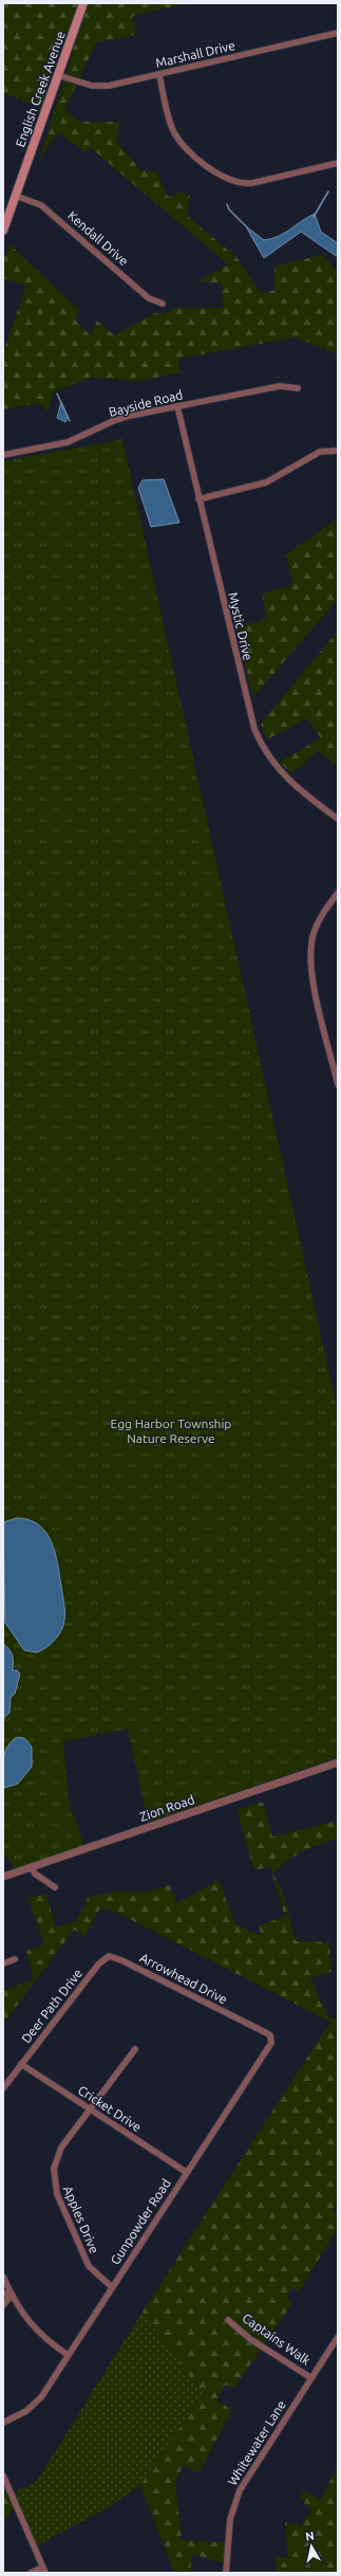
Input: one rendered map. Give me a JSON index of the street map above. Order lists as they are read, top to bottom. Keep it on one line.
{"streets":{"main road":["English Creek Avenue"],"street":["Marshall Drive","Kendall Drive","Bayside Road","Mystic Drive","Zion Road","Arrowhead Drive","Deer Path Drive","Cricket Drive","Apples Drive","Gunpowder Road","Captains Walk","Whitewater Lane"]},"crossings":[["Marshall Drive","English Creek Avenue"],["English Creek Avenue","Kendall Drive"],["Bayside Road","Mystic Drive"],["Arrowhead Drive","Deer Path Drive"],["Arrowhead Drive","Gunpowder Road"],["Deer Path Drive","Cricket Drive"],["Cricket Drive","Apples Drive"],["Cricket Drive","Gunpowder Road"],["Apples Drive","Gunpowder Road"],["Captains Walk","Whitewater Lane"]],"parks":["Egg Harbor Township Nature Reserve"],"north":"top"}
